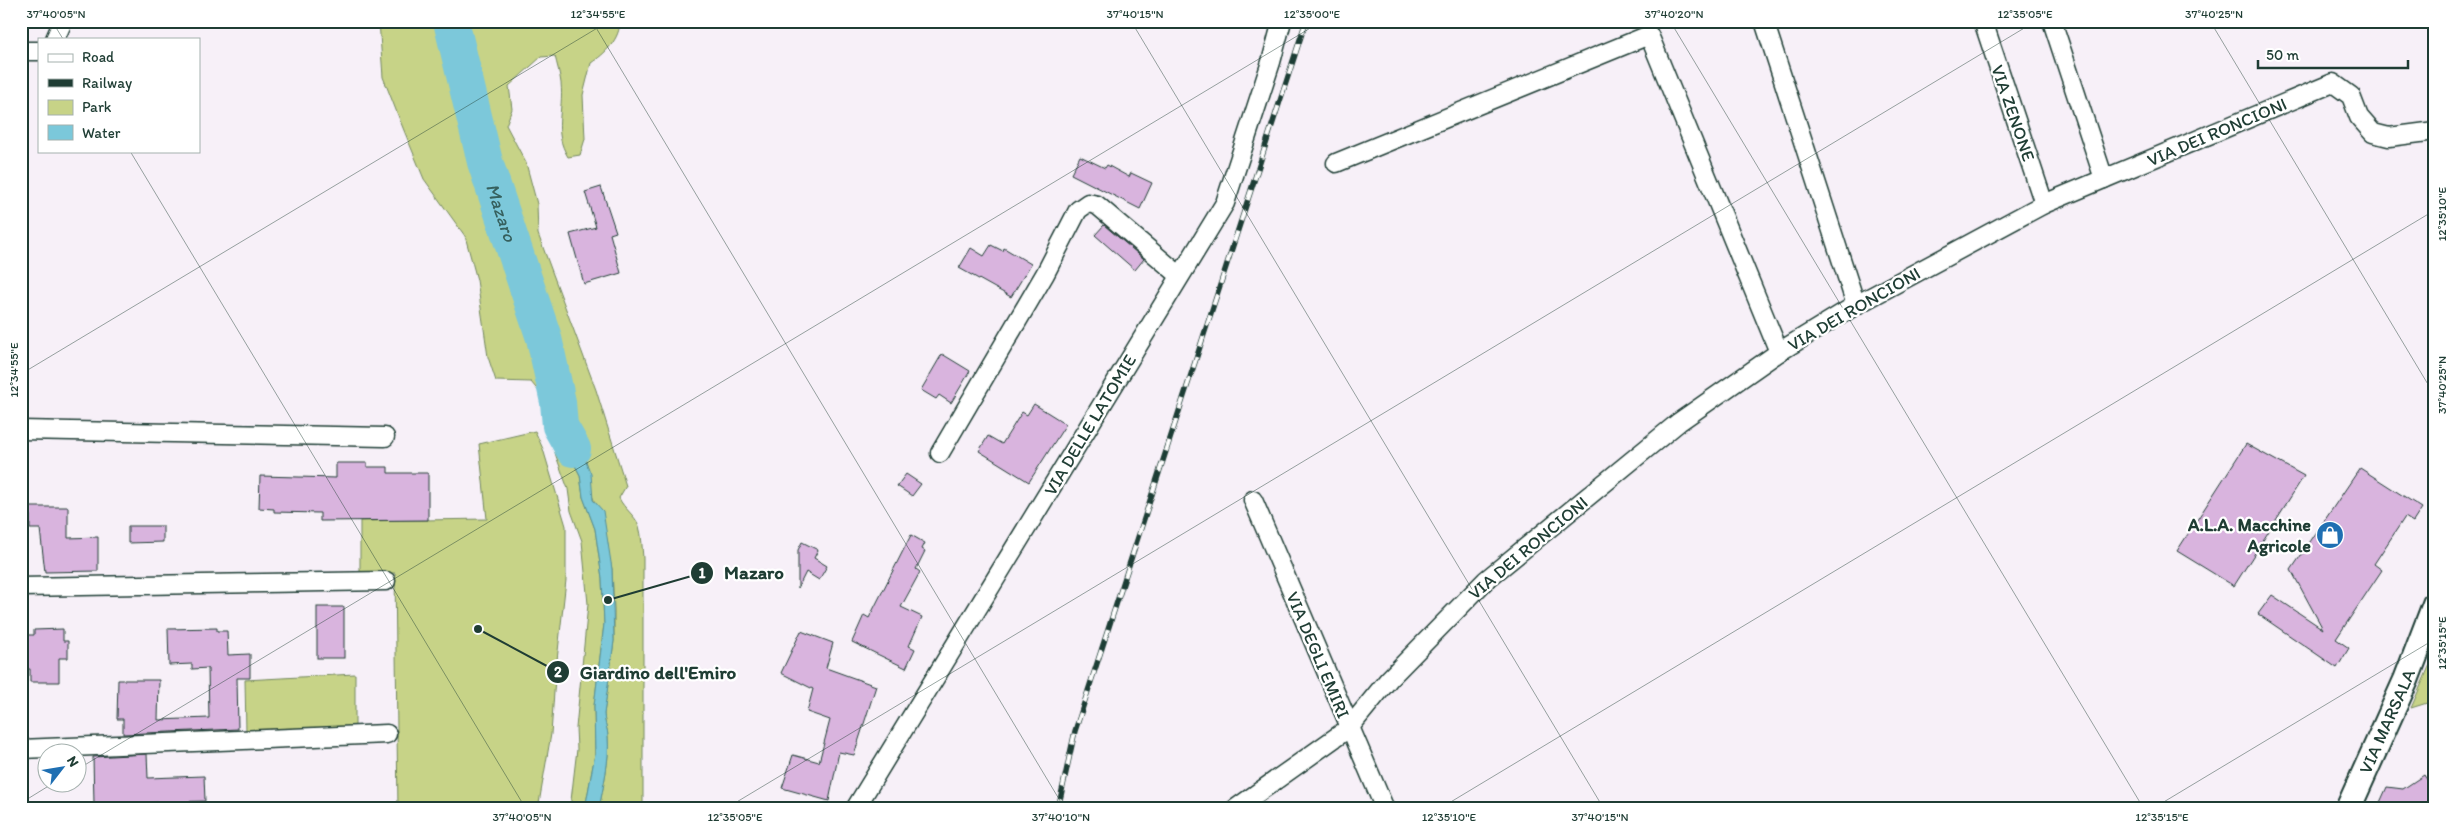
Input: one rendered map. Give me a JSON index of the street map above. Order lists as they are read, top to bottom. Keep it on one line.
{"streets":{"main road":["VIA MARSALA"],"street":["VIA ZENONE","VIA DEI RONCIONI","VIA DELLE LATOMIE","VIA DEGLI EMIRI"]},"crossings":[["VIA ZENONE","VIA DEI RONCIONI"],["VIA DEI RONCIONI","VIA DEGLI EMIRI"]],"water":["Mazaro"],"places":{"shop":["A.L.A. Macchine Agricole"],"other":["Mazaro","Giardino dell'Emiro"]},"legend":["Road","Railway","Park","Water"],"scale_bar":"50 m","north":"top right","coordinates":["37°40'05\"N","12°34'55\"E","37°40'15\"N","12°35'00\"E","37°40'20\"N","12°35'05\"E","37°40'25\"N","12°35'10\"E","12°35'15\"E","37°40'10\"N"]}
